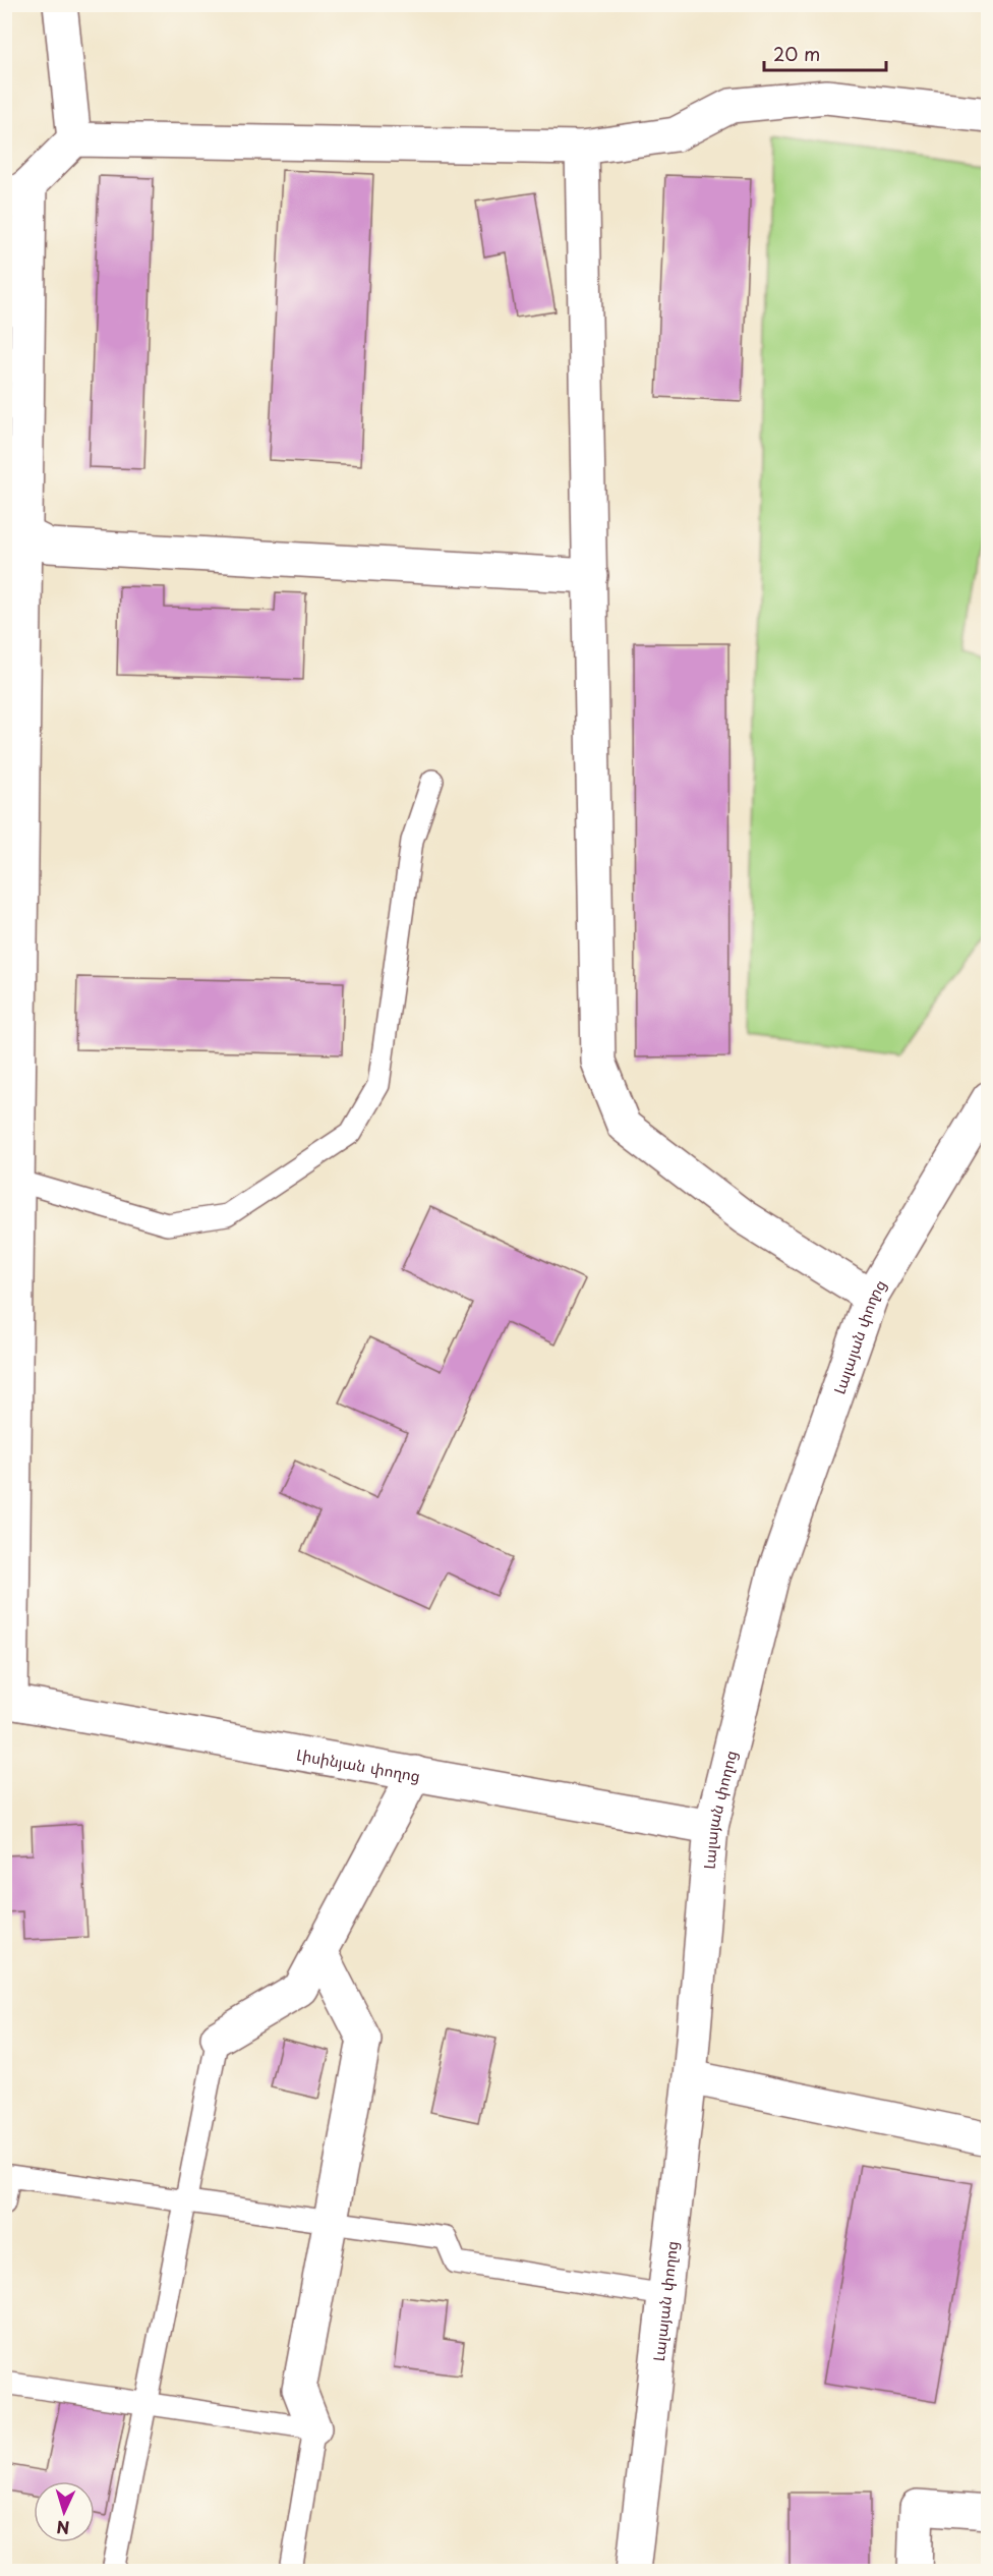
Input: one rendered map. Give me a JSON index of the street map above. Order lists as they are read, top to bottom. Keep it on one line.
{"streets":{"street":["Լալայան փողոց","Լիսինյան փողոց"]},"crossings":[["Լալայան փողոց","Լիսինյան փողոց"]],"scale_bar":"20 m","north":"bottom"}
